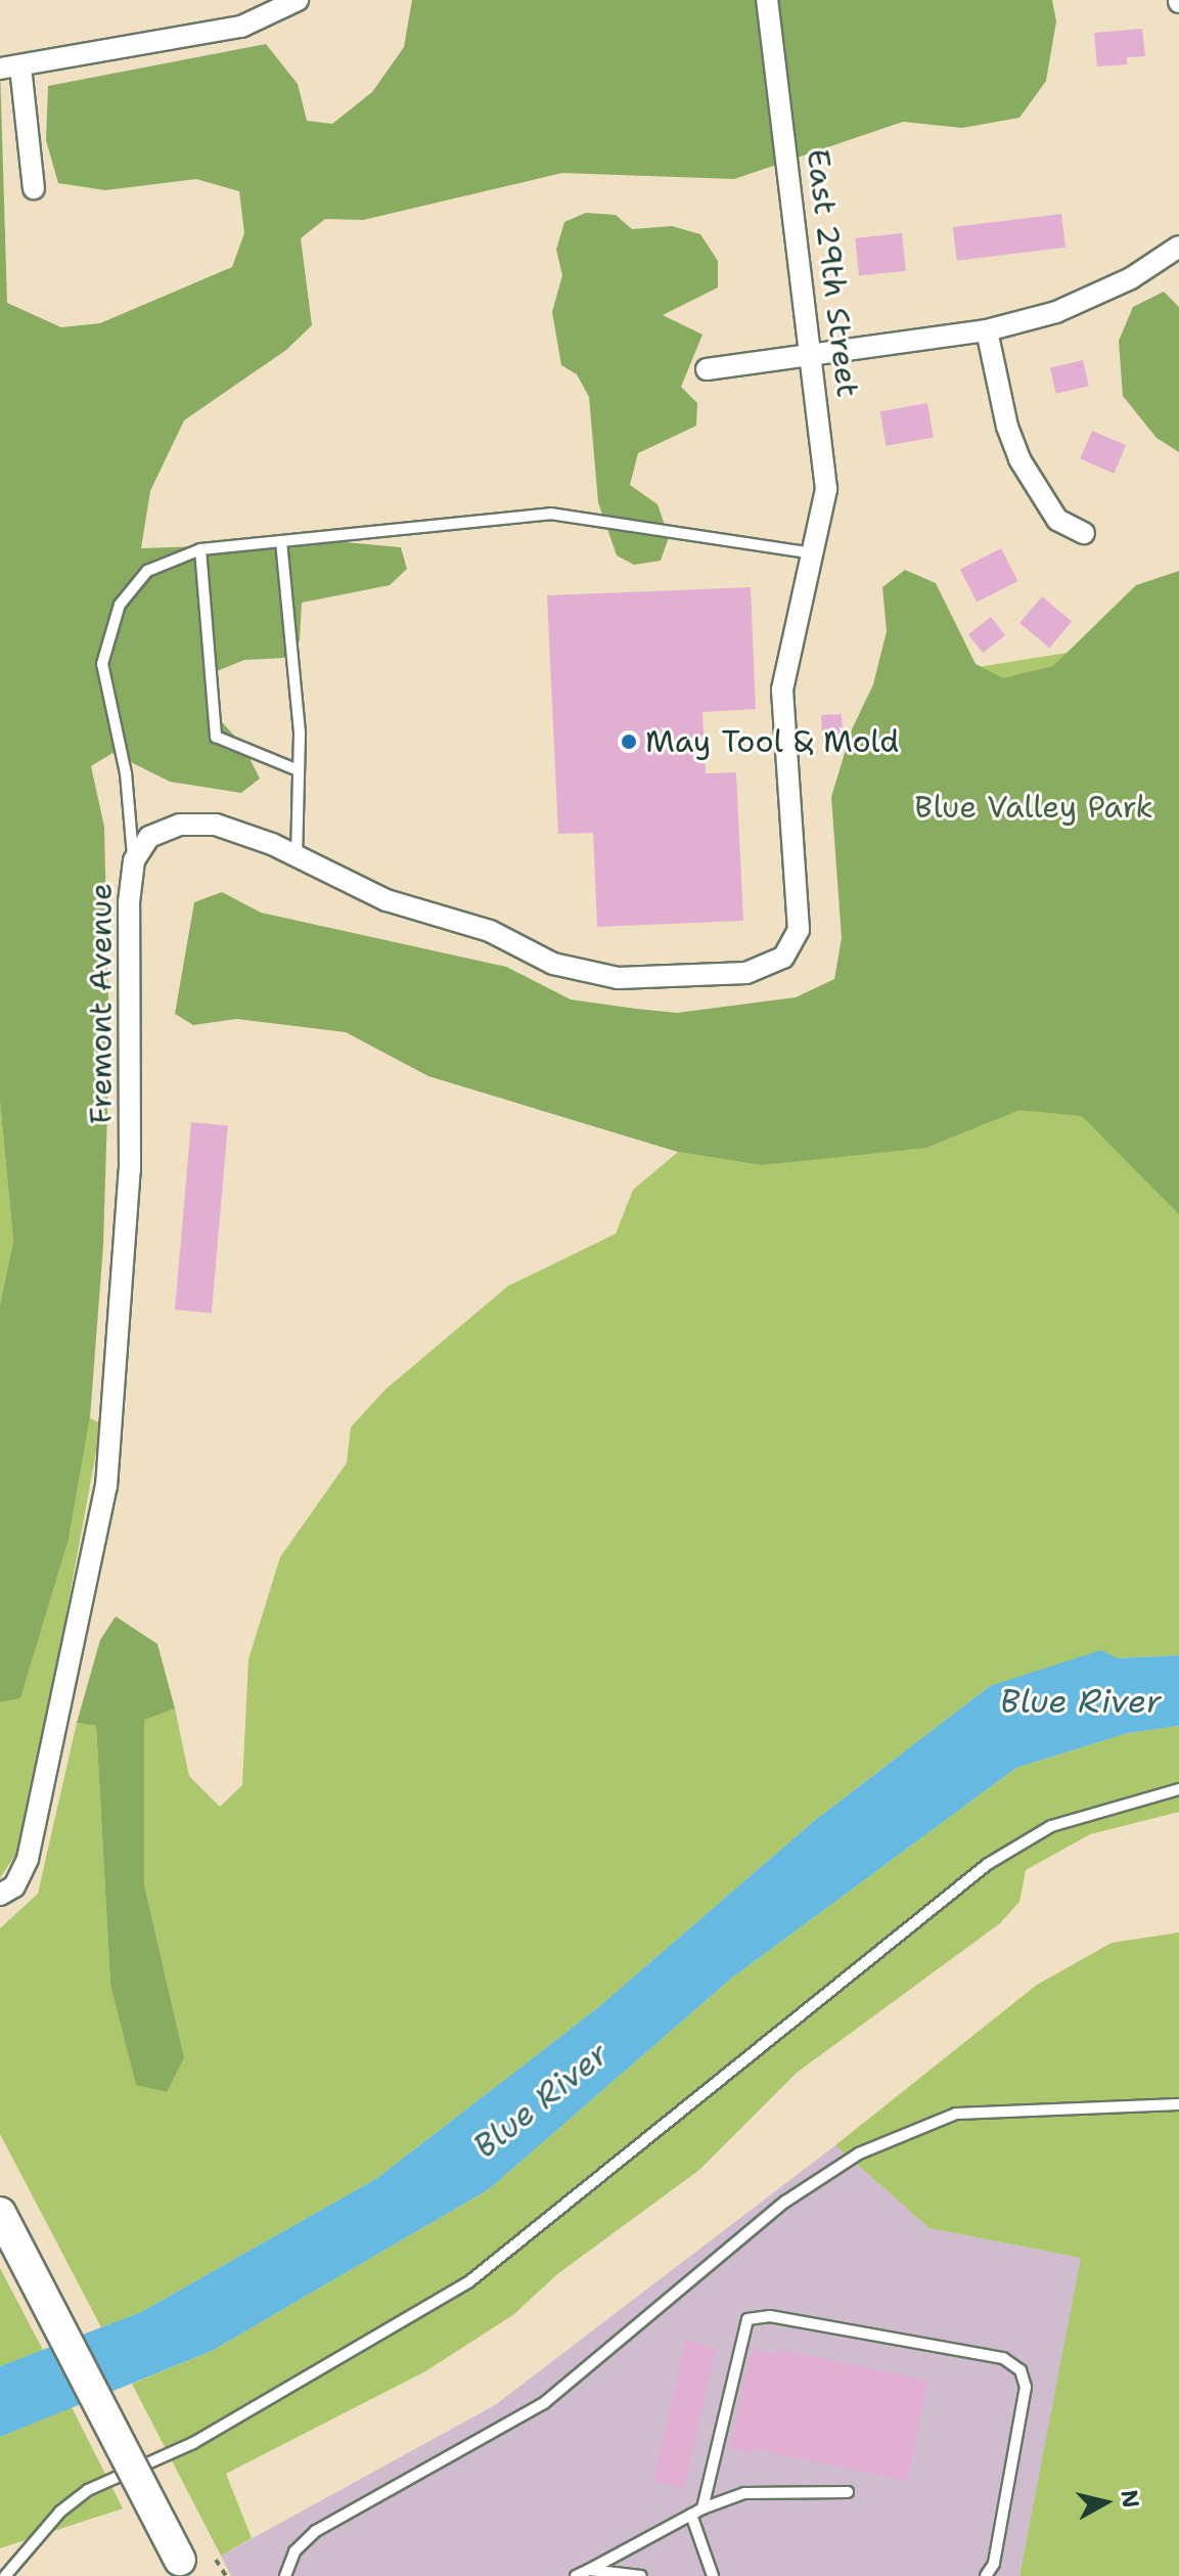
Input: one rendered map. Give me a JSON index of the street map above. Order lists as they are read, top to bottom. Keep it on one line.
{"streets":{"street":["East 29th Street","Fremont Avenue"]},"crossings":[["East 29th Street","Fremont Avenue"]],"water":["Blue River"],"parks":["Blue Valley Park"],"places":["May Tool & Mold"],"north":"right"}
